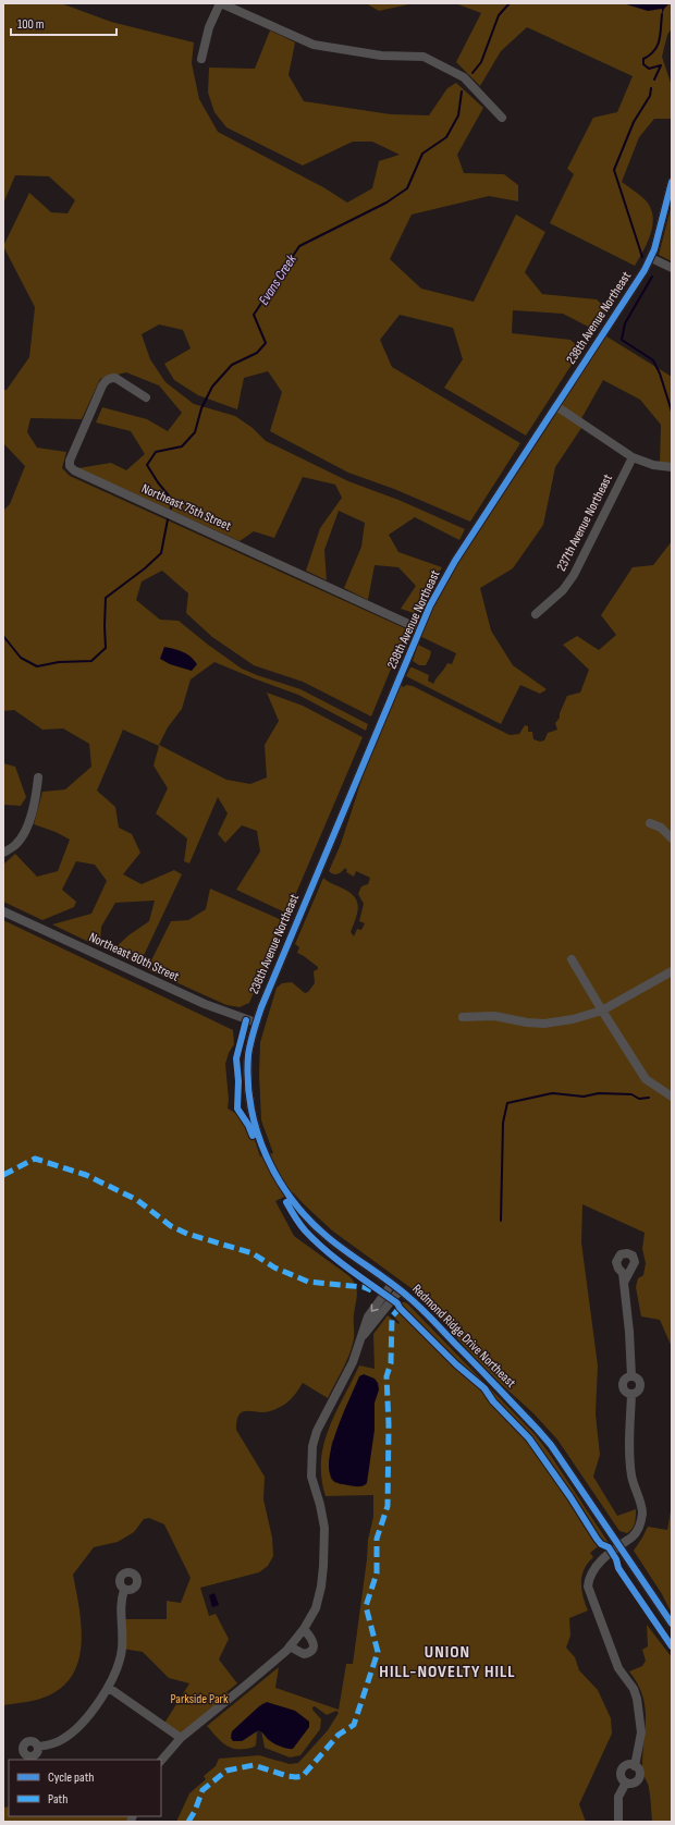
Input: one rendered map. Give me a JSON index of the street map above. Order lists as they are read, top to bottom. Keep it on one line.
{"streets":{"street":["238th Avenue Northeast","Northeast 75th Street","237th Avenue Northeast","Northeast 80th Street","Redmond Ridge Drive Northeast"]},"crossings":[["238th Avenue Northeast","Northeast 75th Street"],["238th Avenue Northeast","Northeast 80th Street"],["238th Avenue Northeast","Redmond Ridge Drive Northeast"],["Northeast 80th Street","Redmond Ridge Drive Northeast"]],"districts":["UNION HILL-NOVELTY HILL"],"water":["Evans Creek"],"parks":["Parkside Park"],"legend":["Cycle path","Path"],"scale_bar":"100 m"}
